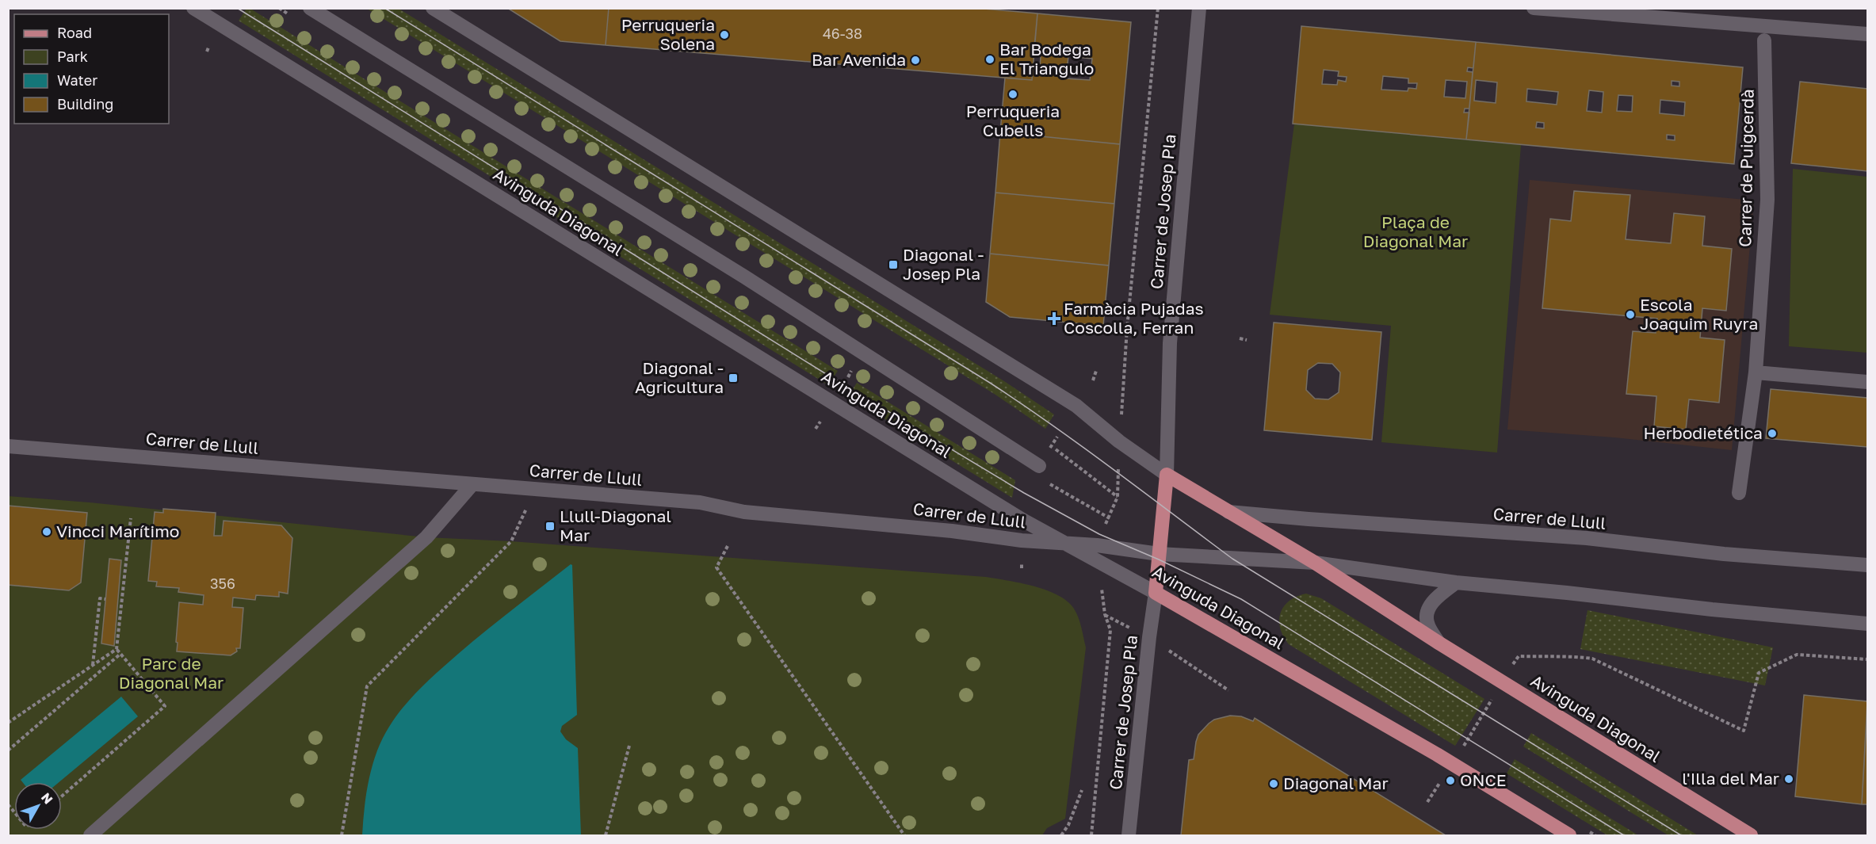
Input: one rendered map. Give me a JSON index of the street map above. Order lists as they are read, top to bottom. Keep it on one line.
{"streets":{"main road":["Avinguda Diagonal"],"street":["Carrer de Puigcerdà","Carrer de Josep Pla","Carrer de Llull"]},"crossings":[["Carrer de Josep Pla","Avinguda Diagonal"],["Avinguda Diagonal","Carrer de Llull"]],"parks":["Plaça de Diagonal Mar","Parc de Diagonal Mar"],"places":{"other":["Perruqueria Solena","Bar Bodega El Triangulo","Bar Avenida","Perruqueria Cubells","Escola Joaquim Ruyra","Herbodietética","Vincci Marítimo","l'Illa del Mar","ONCE","Diagonal Mar"],"transit":["Diagonal - Josep Pla","Diagonal - Agricultura","Llull-Diagonal Mar"],"health":["Farmàcia Pujadas Coscolla, Ferran"]},"house_numbers":["46-38","356"],"legend":["Road","Park","Water","Building"],"north":"top right"}
